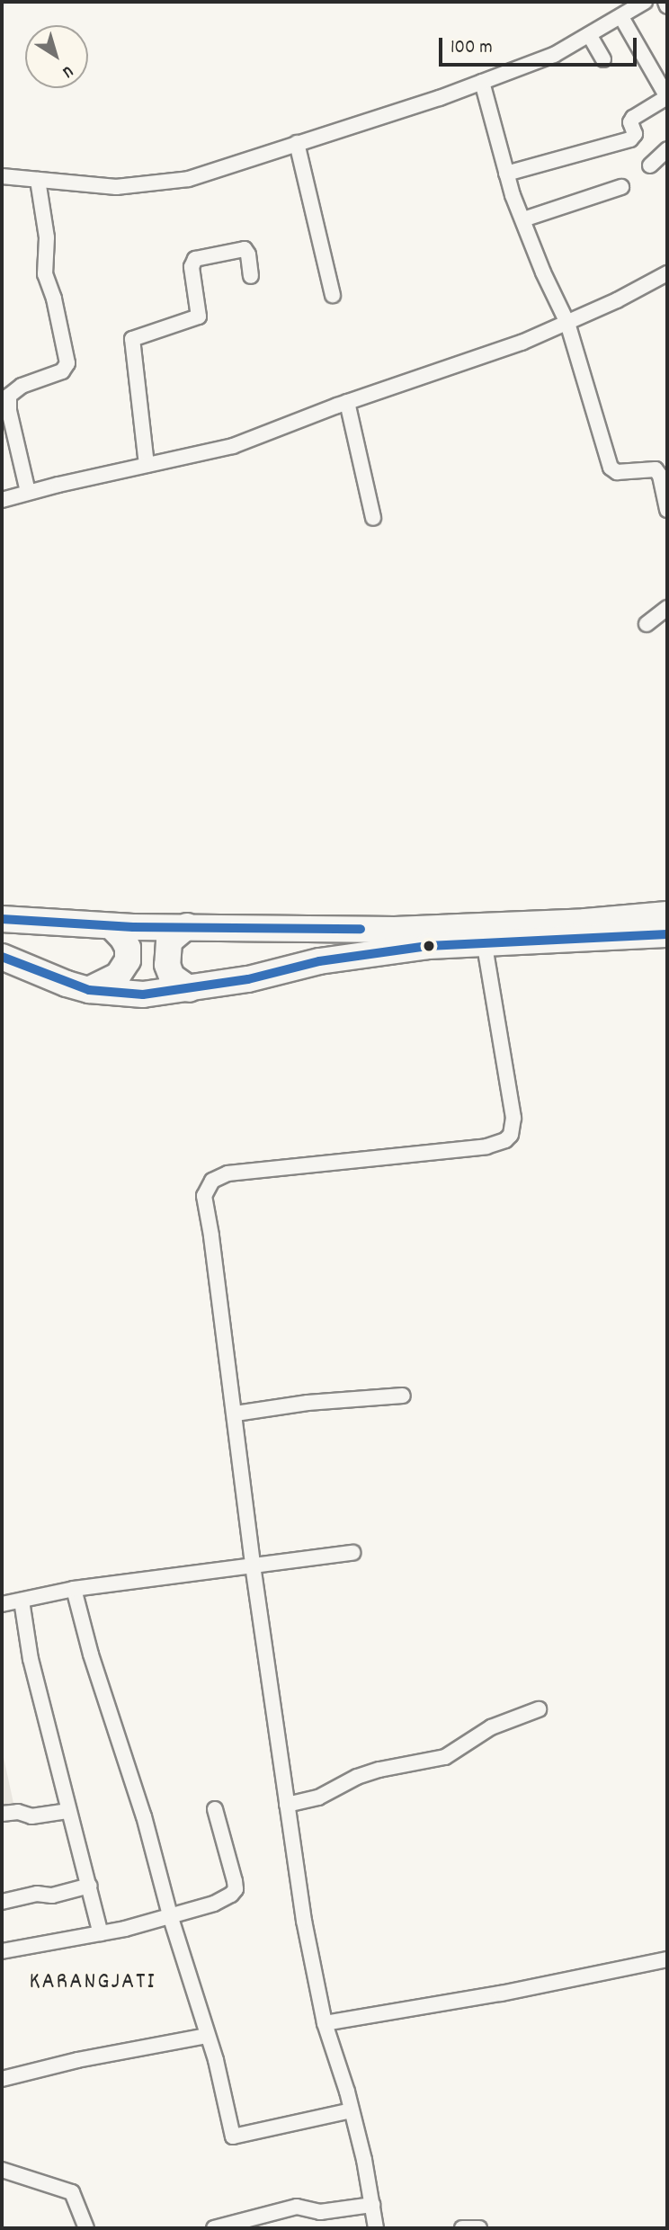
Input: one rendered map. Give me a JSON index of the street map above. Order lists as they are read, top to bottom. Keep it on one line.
{"districts":["KARANGJATI"],"scale_bar":"100 m","north":"bottom right"}
